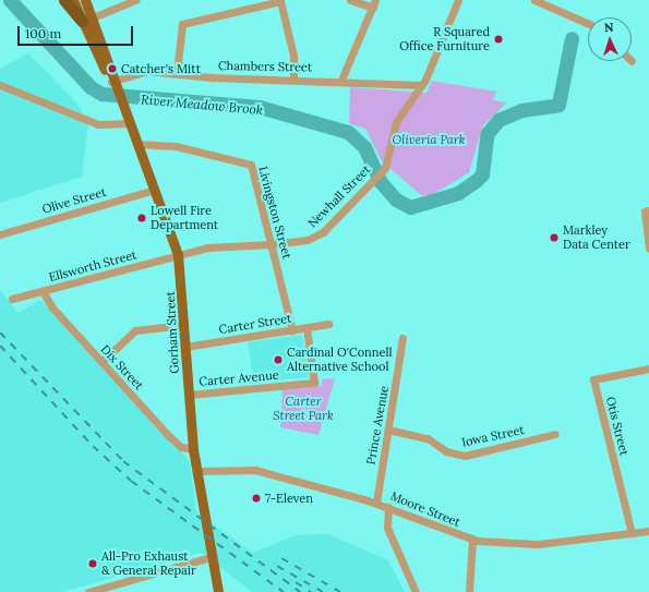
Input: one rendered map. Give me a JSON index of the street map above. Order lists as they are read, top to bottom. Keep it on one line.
{"streets":{"main road":["Gorham Street"],"street":["Chambers Street","Newhall Street","Olive Street","Livingston Street","Ellsworth Street","Carter Street","Dix Street","Carter Avenue","Prince Avenue","Otis Street","Iowa Street","Moore Street"]},"crossings":[["Chambers Street","Newhall Street"],["Chambers Street","Gorham Street"],["Newhall Street","Livingston Street"],["Newhall Street","Ellsworth Street"],["Newhall Street","Gorham Street"],["Olive Street","Gorham Street"],["Livingston Street","Carter Street"],["Livingston Street","Gorham Street"],["Ellsworth Street","Gorham Street"],["Ellsworth Street","Dix Street"],["Carter Street","Gorham Street"],["Carter Street","Carter Avenue"],["Gorham Street","Dix Street"],["Gorham Street","Carter Avenue"],["Gorham Street","Moore Street"],["Prince Avenue","Iowa Street"],["Prince Avenue","Moore Street"],["Otis Street","Moore Street"]],"water":["River Meadow Brook"],"parks":["Oliveria Park","Carter Street Park"],"places":["R Squared Office Furniture","Catcher's Mitt","Lowell Fire Department","Markley Data Center","Cardinal O'Connell Alternative School","7-Eleven","All-Pro Exhaust & General Repair"],"scale_bar":"100 m","north":"top"}
